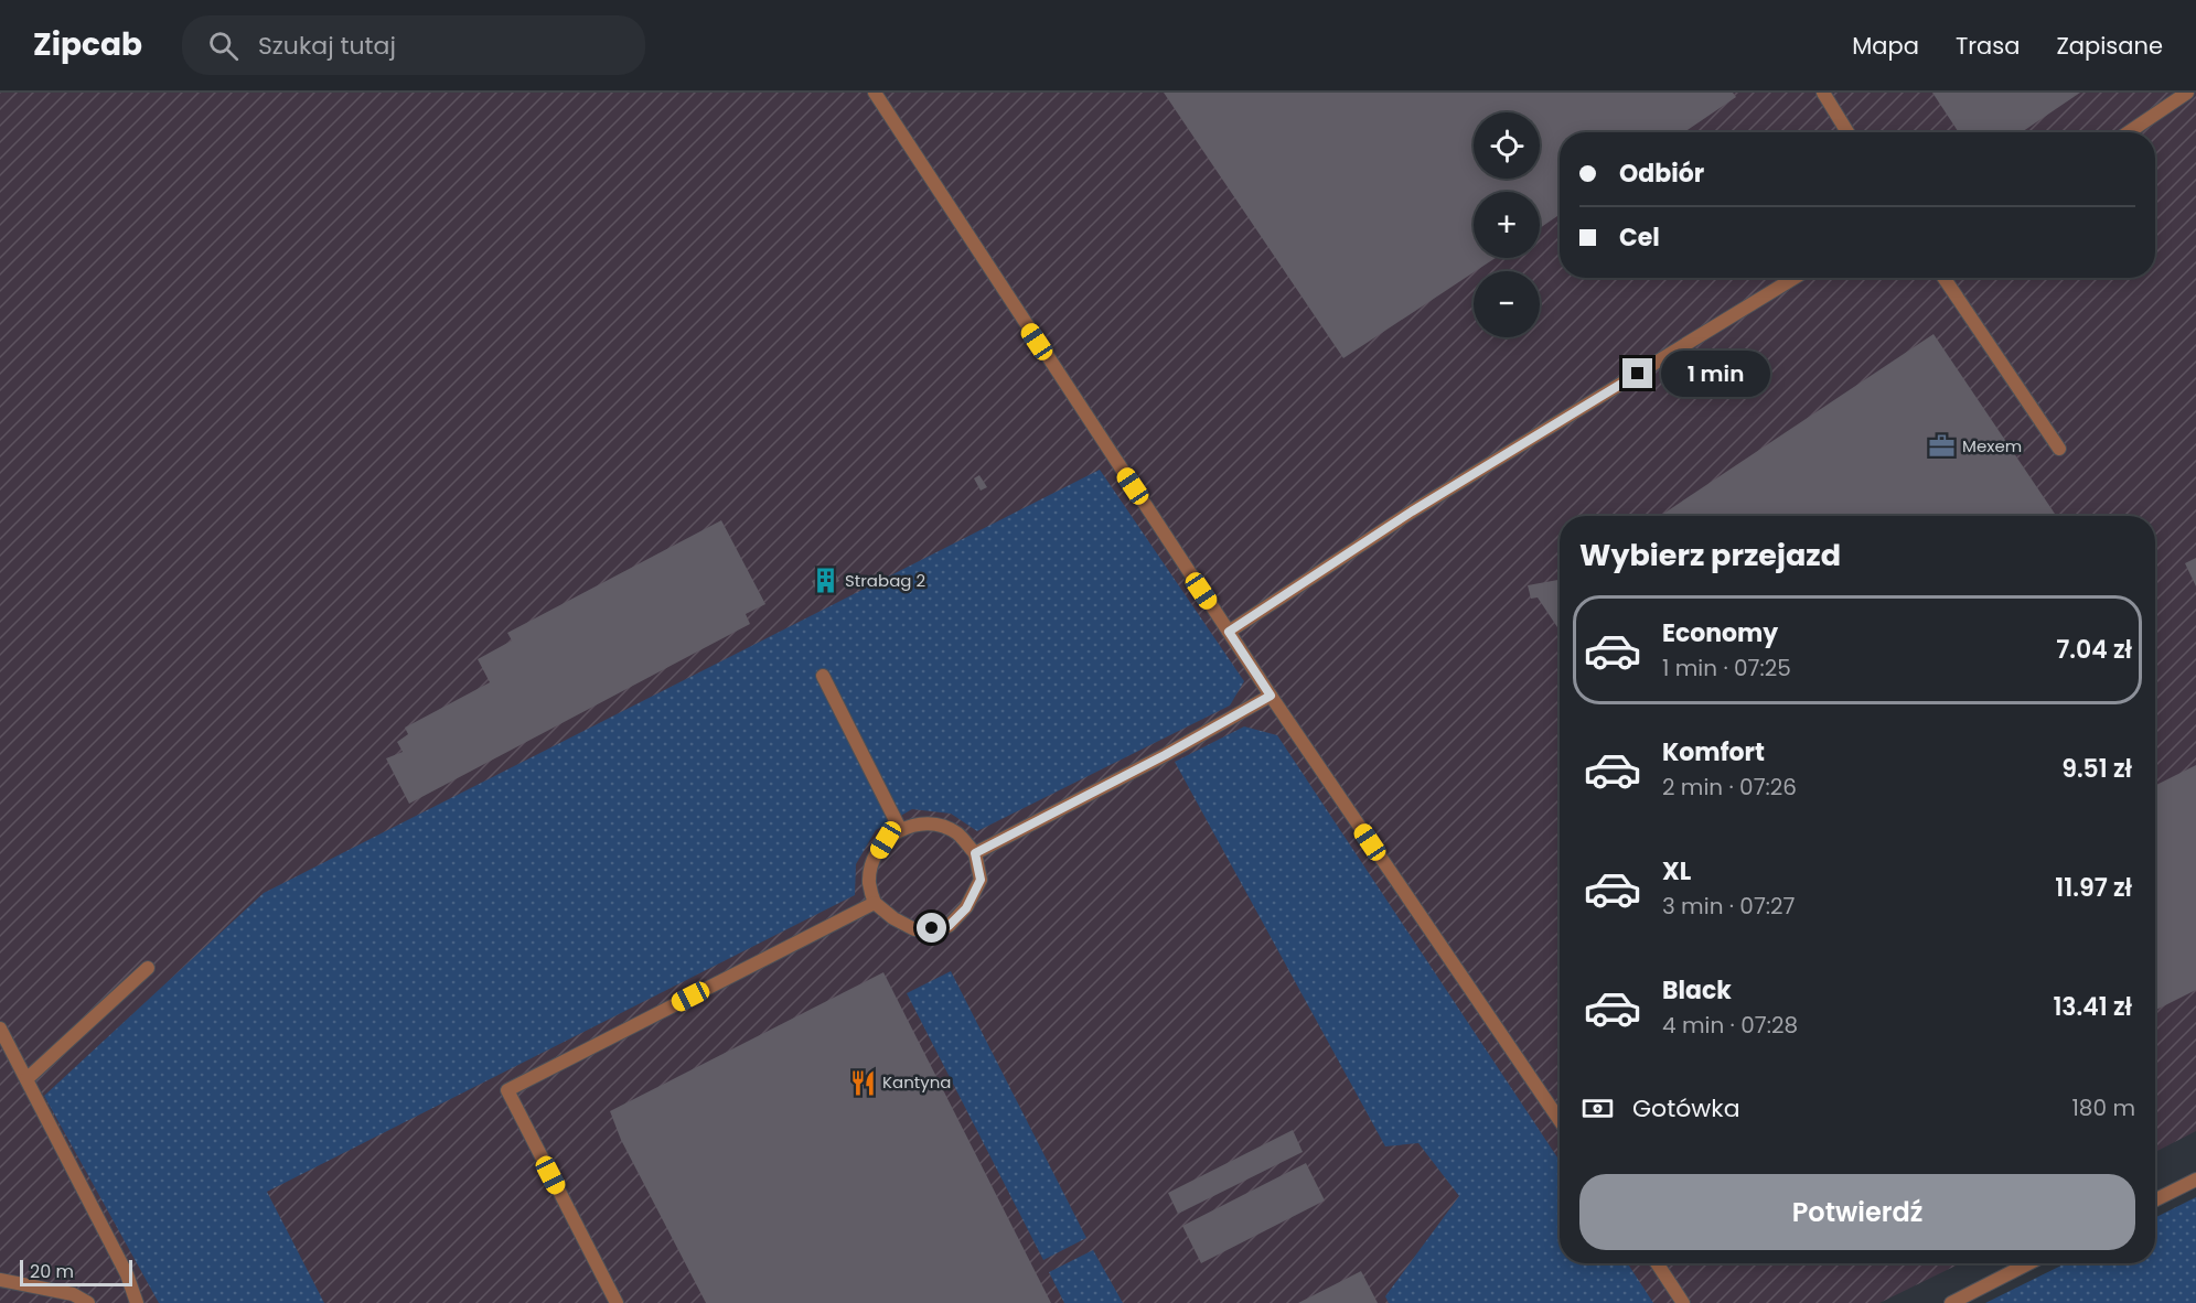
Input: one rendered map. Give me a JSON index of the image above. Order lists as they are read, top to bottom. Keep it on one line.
{"places":{"office":["Mexem"],"building":["Strabag 2"],"restaurant":["Kantyna"]},"scale_bar":"20 m","page":{"header":"Zipcab","search":"Szukaj tutaj","nav":["Mapa","Trasa","Zapisane"],"map_buttons":["+","−"],"banner":["Odbiór","Cel"],"bubble":"1 min","heading":"Wybierz przejazd","list":[{"name":"Economy","note":"1 min · 07:25","value":"7.04 zł"},{"name":"Komfort","note":"2 min · 07:26","value":"9.51 zł"},{"name":"XL","note":"3 min · 07:27","value":"11.97 zł"},{"name":"Black","note":"4 min · 07:28","value":"13.41 zł"}],"pay":["Gotówka","180 m"],"buttons":"Potwierdź","scale":"20 m"}}
